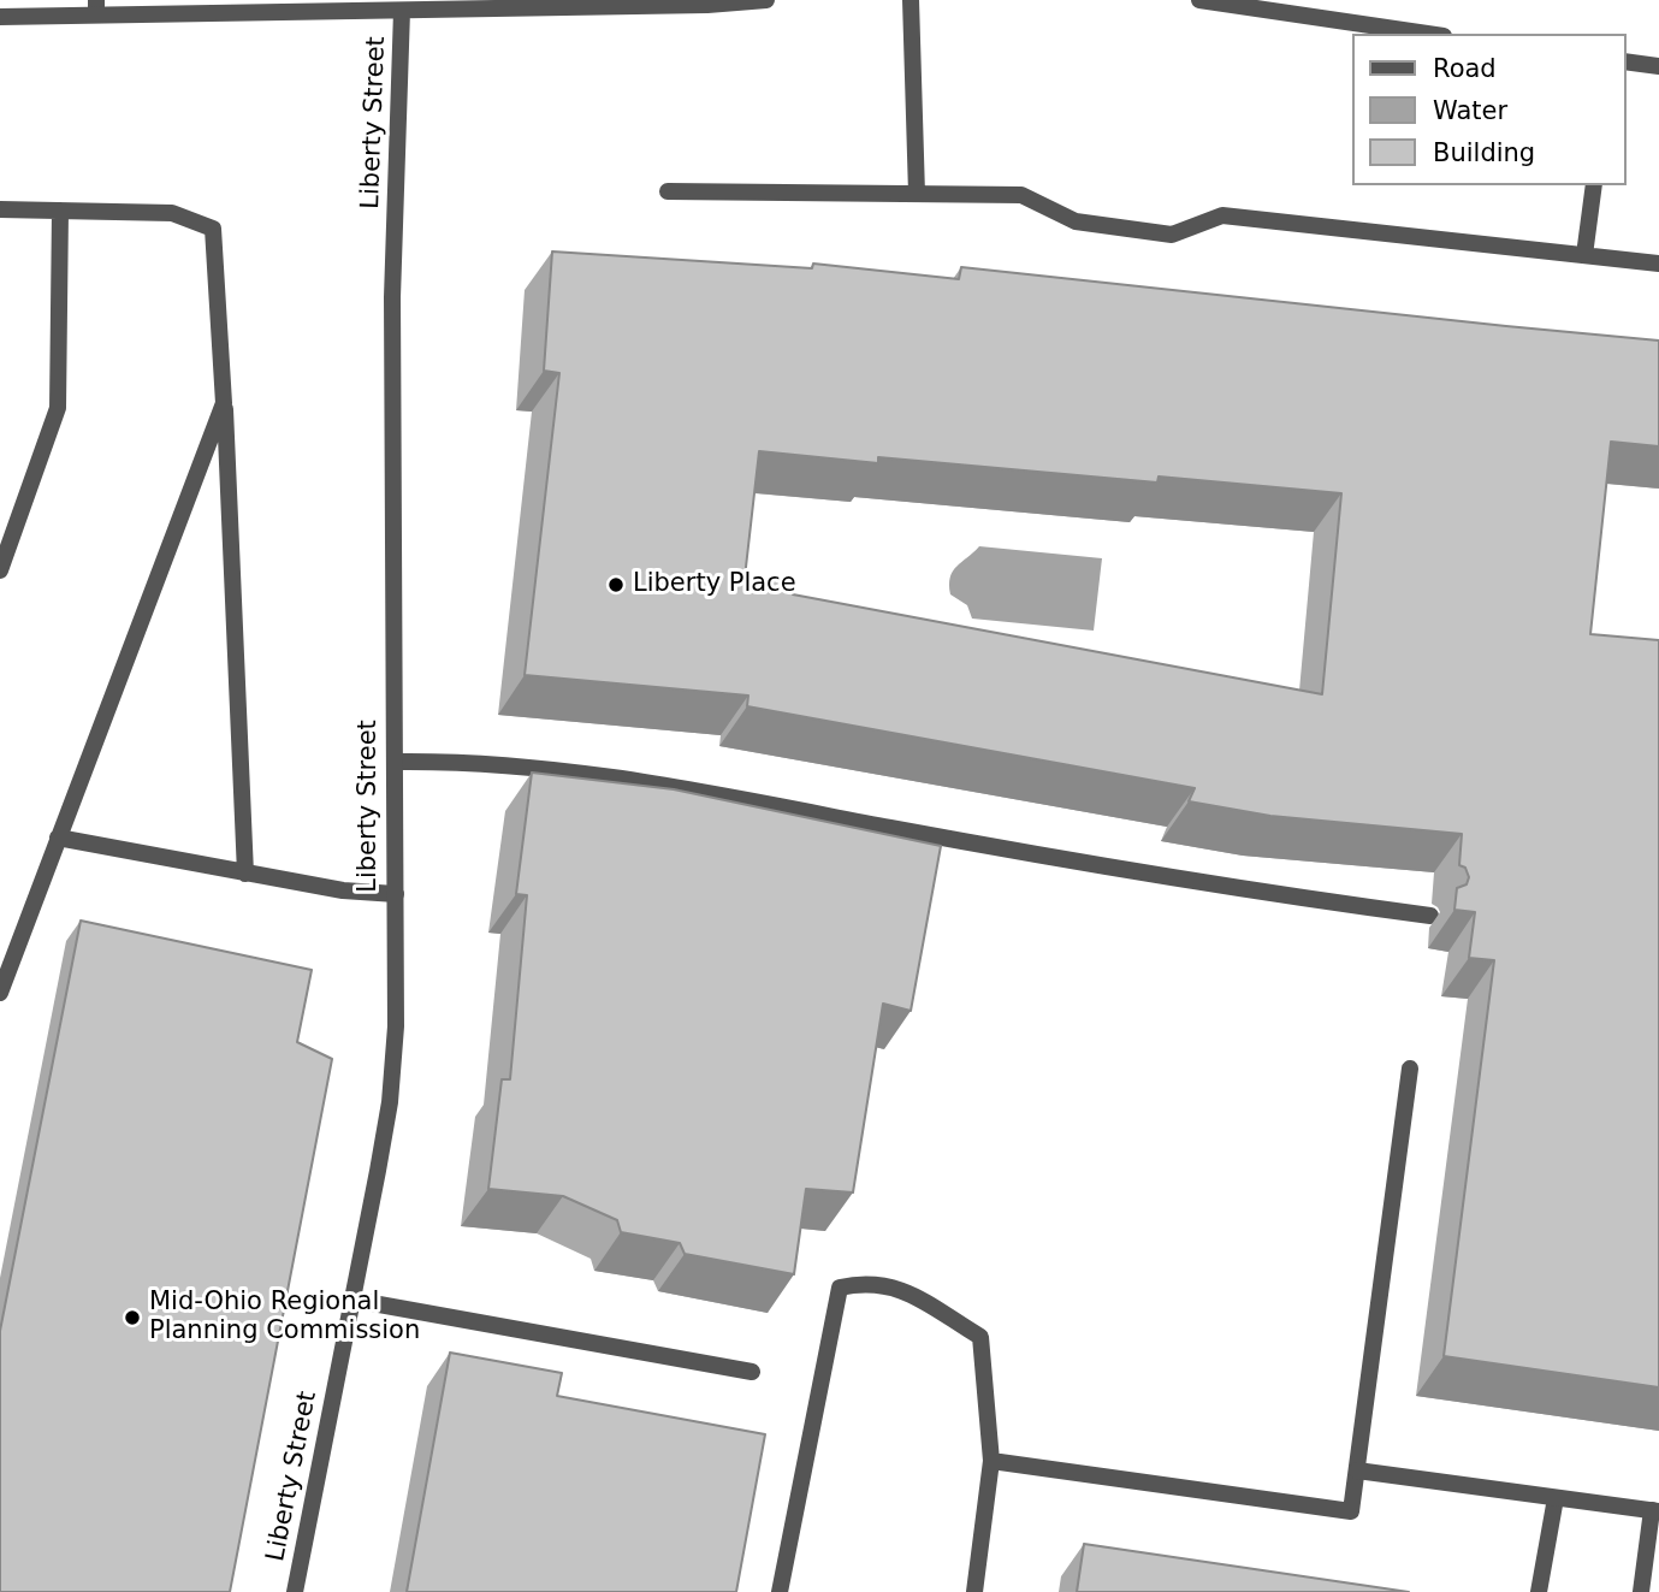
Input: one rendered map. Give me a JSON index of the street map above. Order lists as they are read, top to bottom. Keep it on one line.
{"streets":{"street":["Liberty Street"]},"places":["Liberty Place","Mid-Ohio Regional Planning Commission"],"legend":["Road","Water","Building"]}
